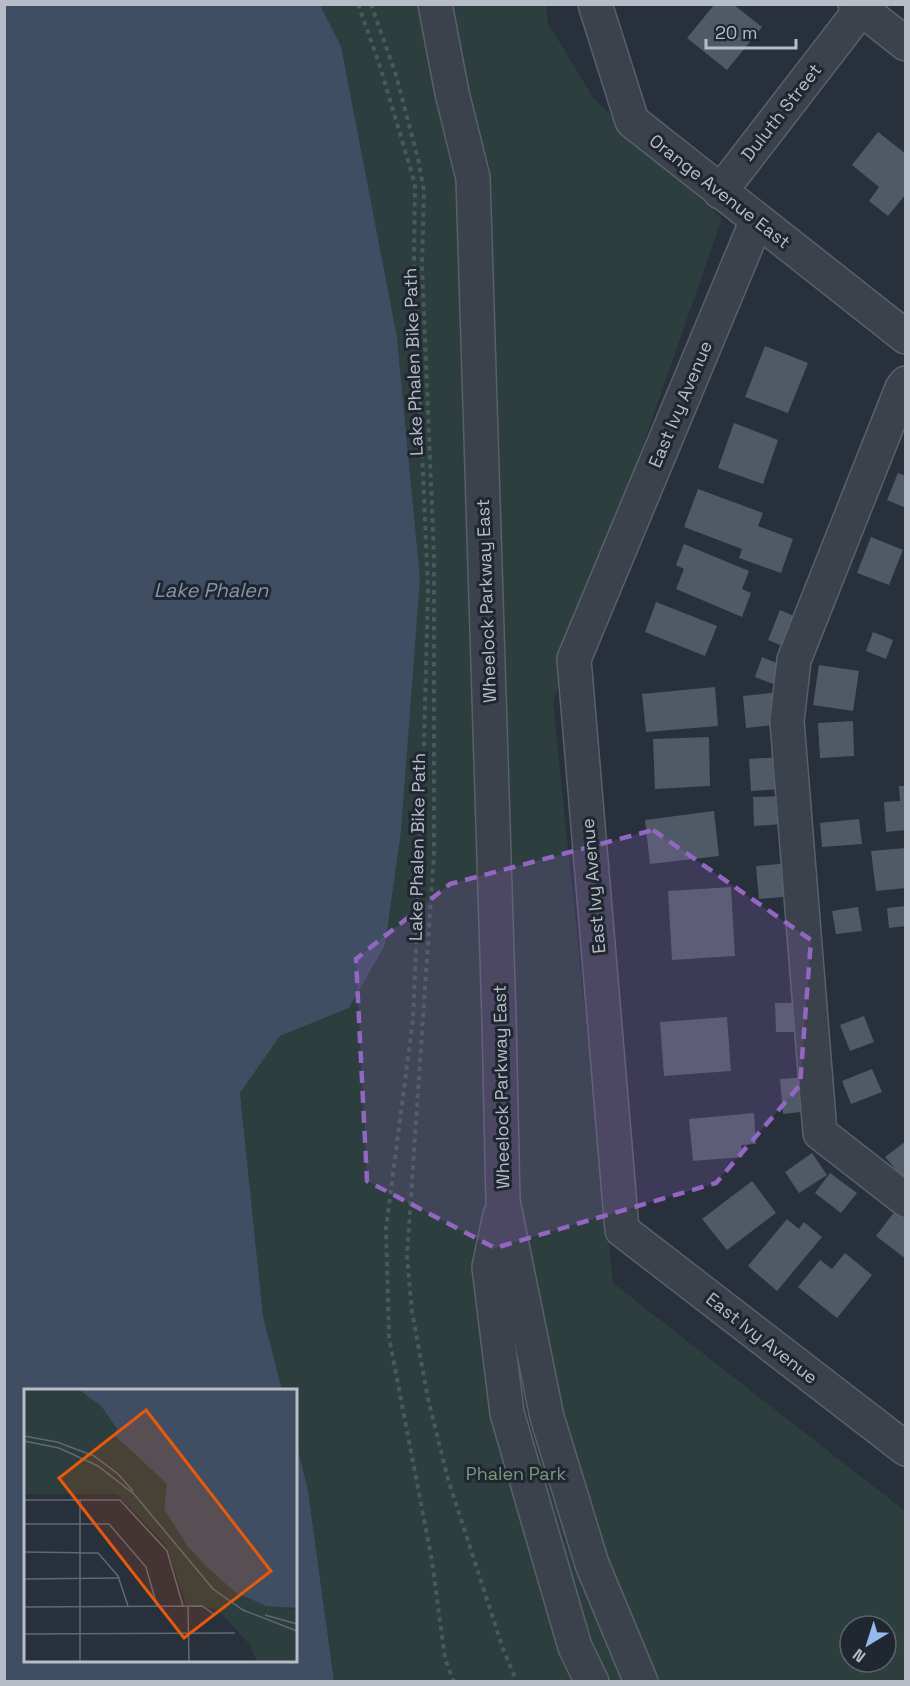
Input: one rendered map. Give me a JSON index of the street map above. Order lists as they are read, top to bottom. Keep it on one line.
{"streets":{"street":["Duluth Street","Orange Avenue East","East Ivy Avenue","Wheelock Parkway East"],"path":["Lake Phalen Bike Path"]},"crossings":[["Duluth Street","Orange Avenue East"],["Orange Avenue East","East Ivy Avenue"]],"water":["Lake Phalen"],"parks":["Phalen Park"],"scale_bar":"20 m","north":"bottom left"}
